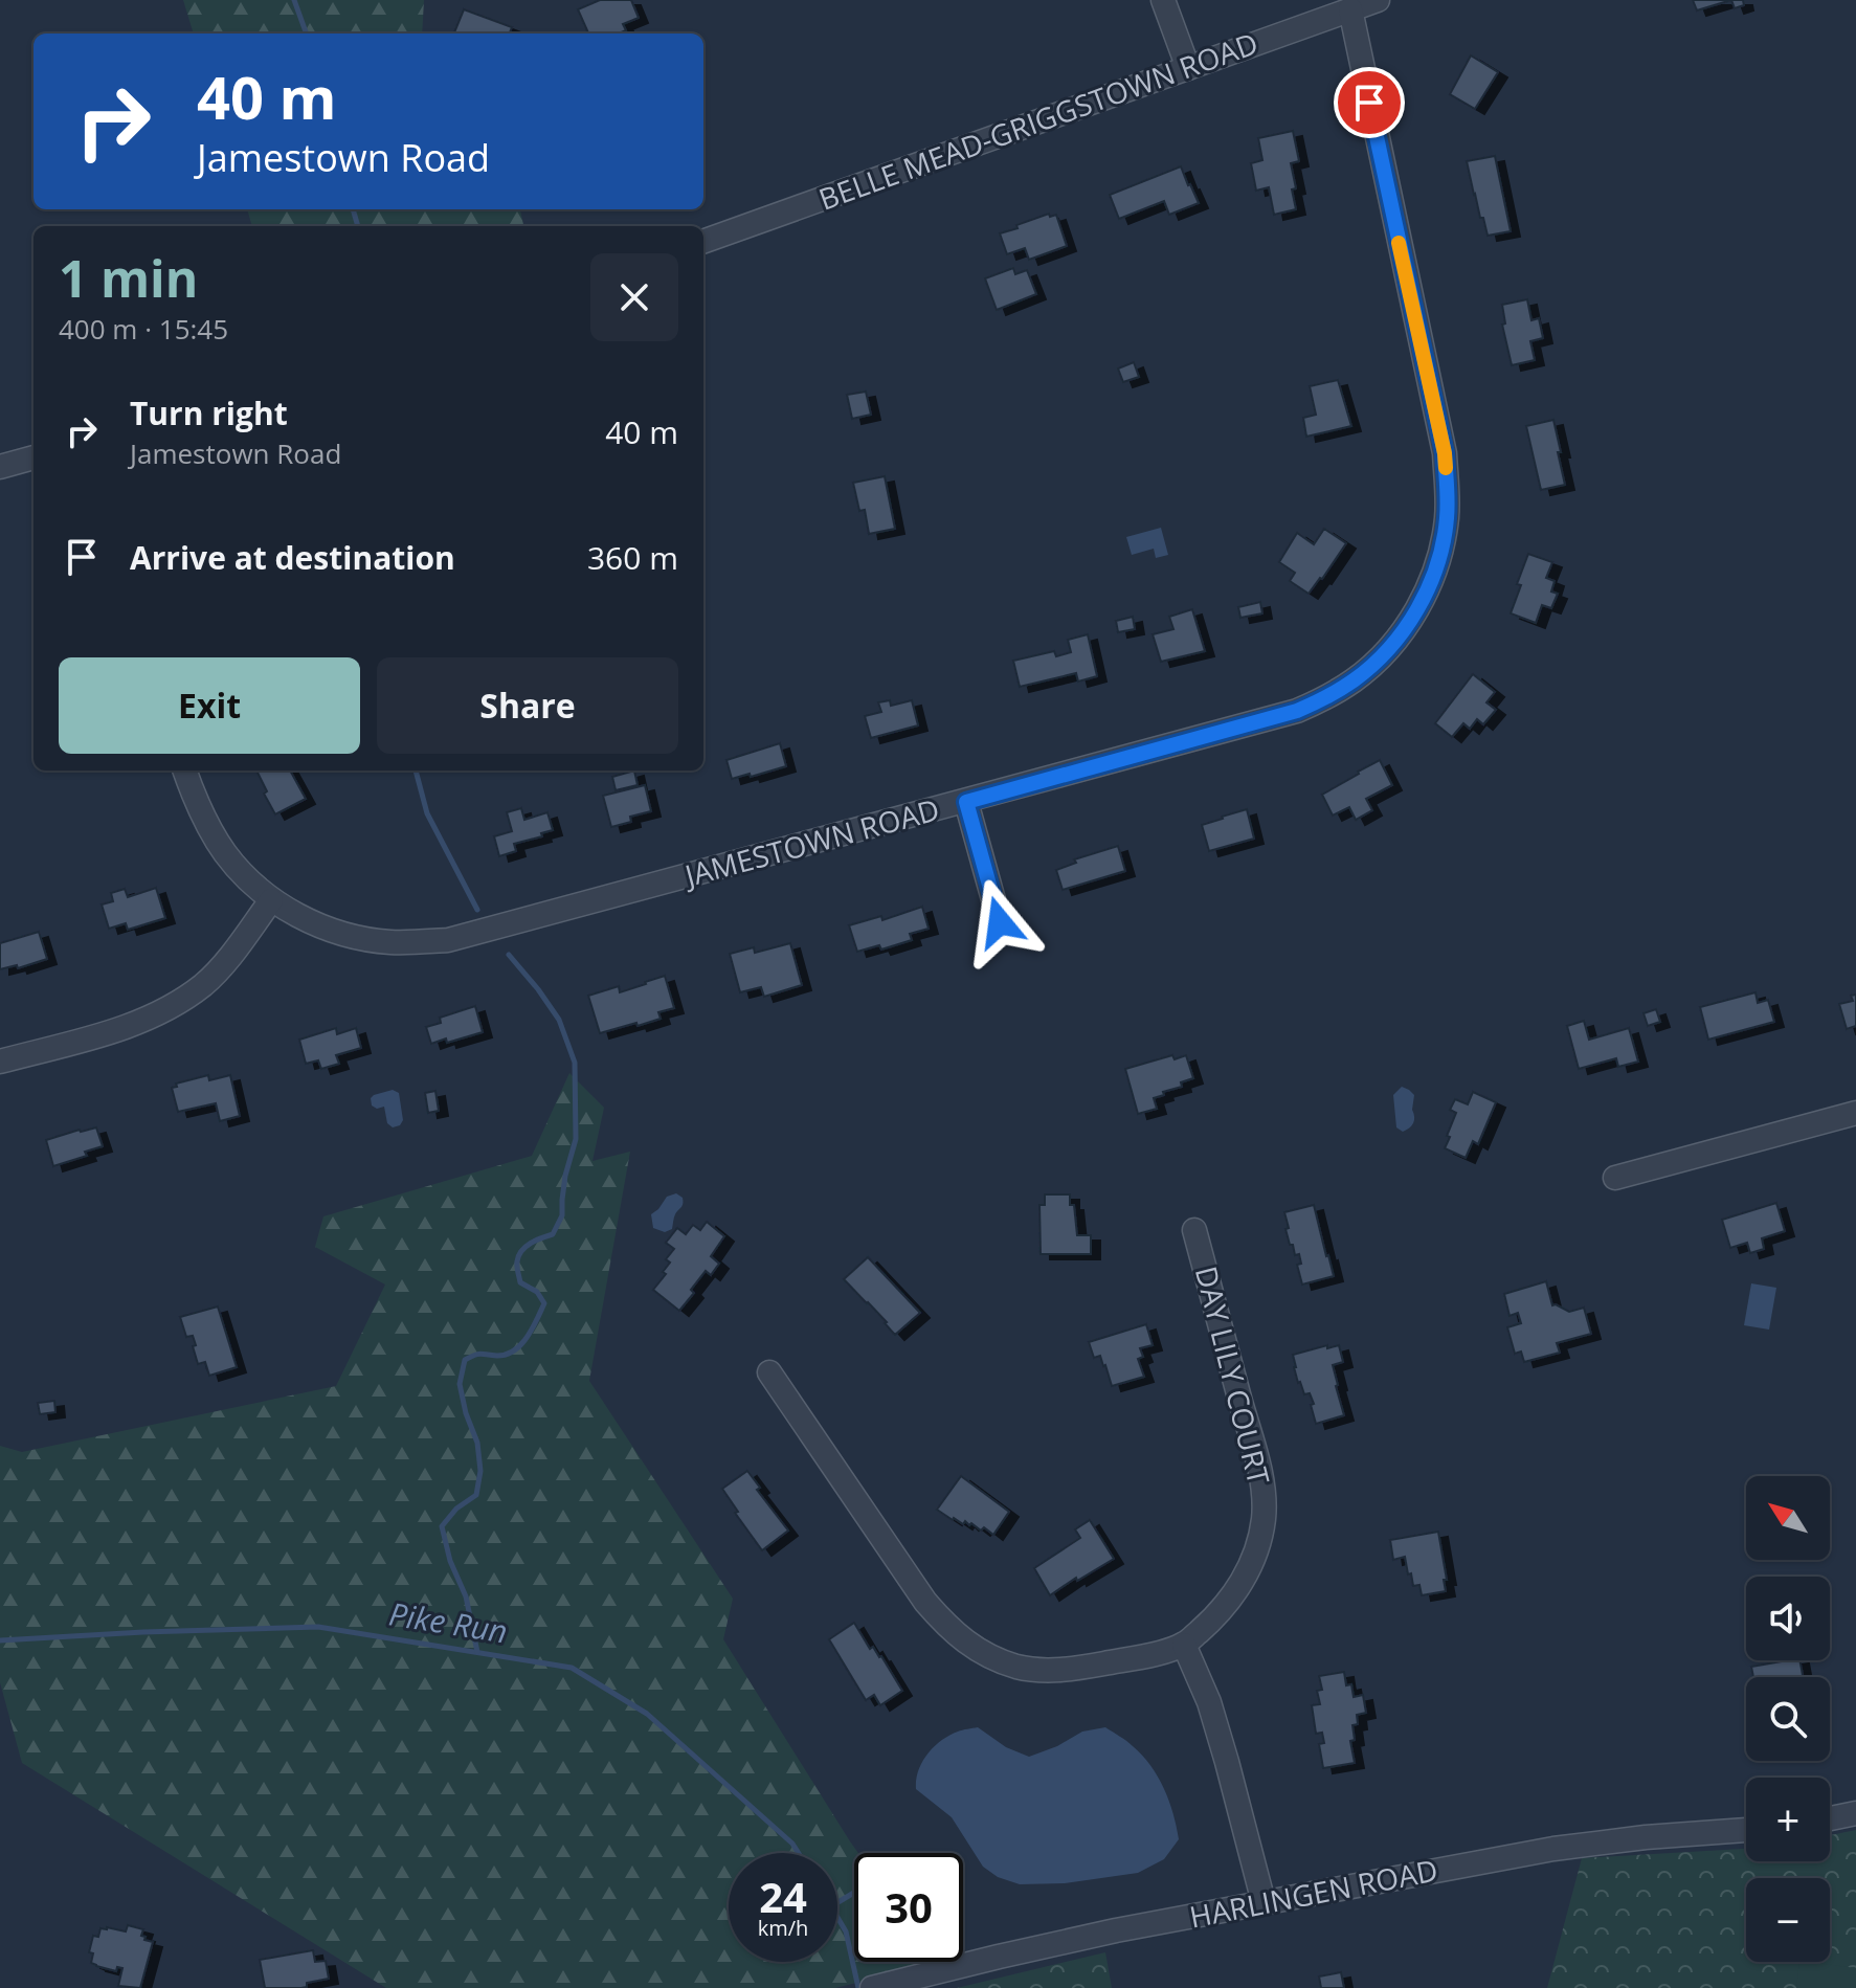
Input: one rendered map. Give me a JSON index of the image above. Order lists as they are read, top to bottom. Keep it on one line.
{"streets":{"street":["BELLE MEAD-GRIGGSTOWN ROAD","JAMESTOWN ROAD","DAY LILY COURT","HARLINGEN ROAD"]},"crossings":[["BELLE MEAD-GRIGGSTOWN ROAD","JAMESTOWN ROAD"]],"water":["Pike Run"],"north":"top left","page":{"turn":["40 m","Jamestown Road"],"heading":["1 min","400 m · 15:45"],"list":[{"name":"Turn right","note":"Jamestown Road","value":"40 m"},{"name":"Arrive at destination","value":"360 m"}],"buttons":["Exit","Share"],"map_buttons":["+","−"],"speed":"24 km/h","limit":"30"}}
